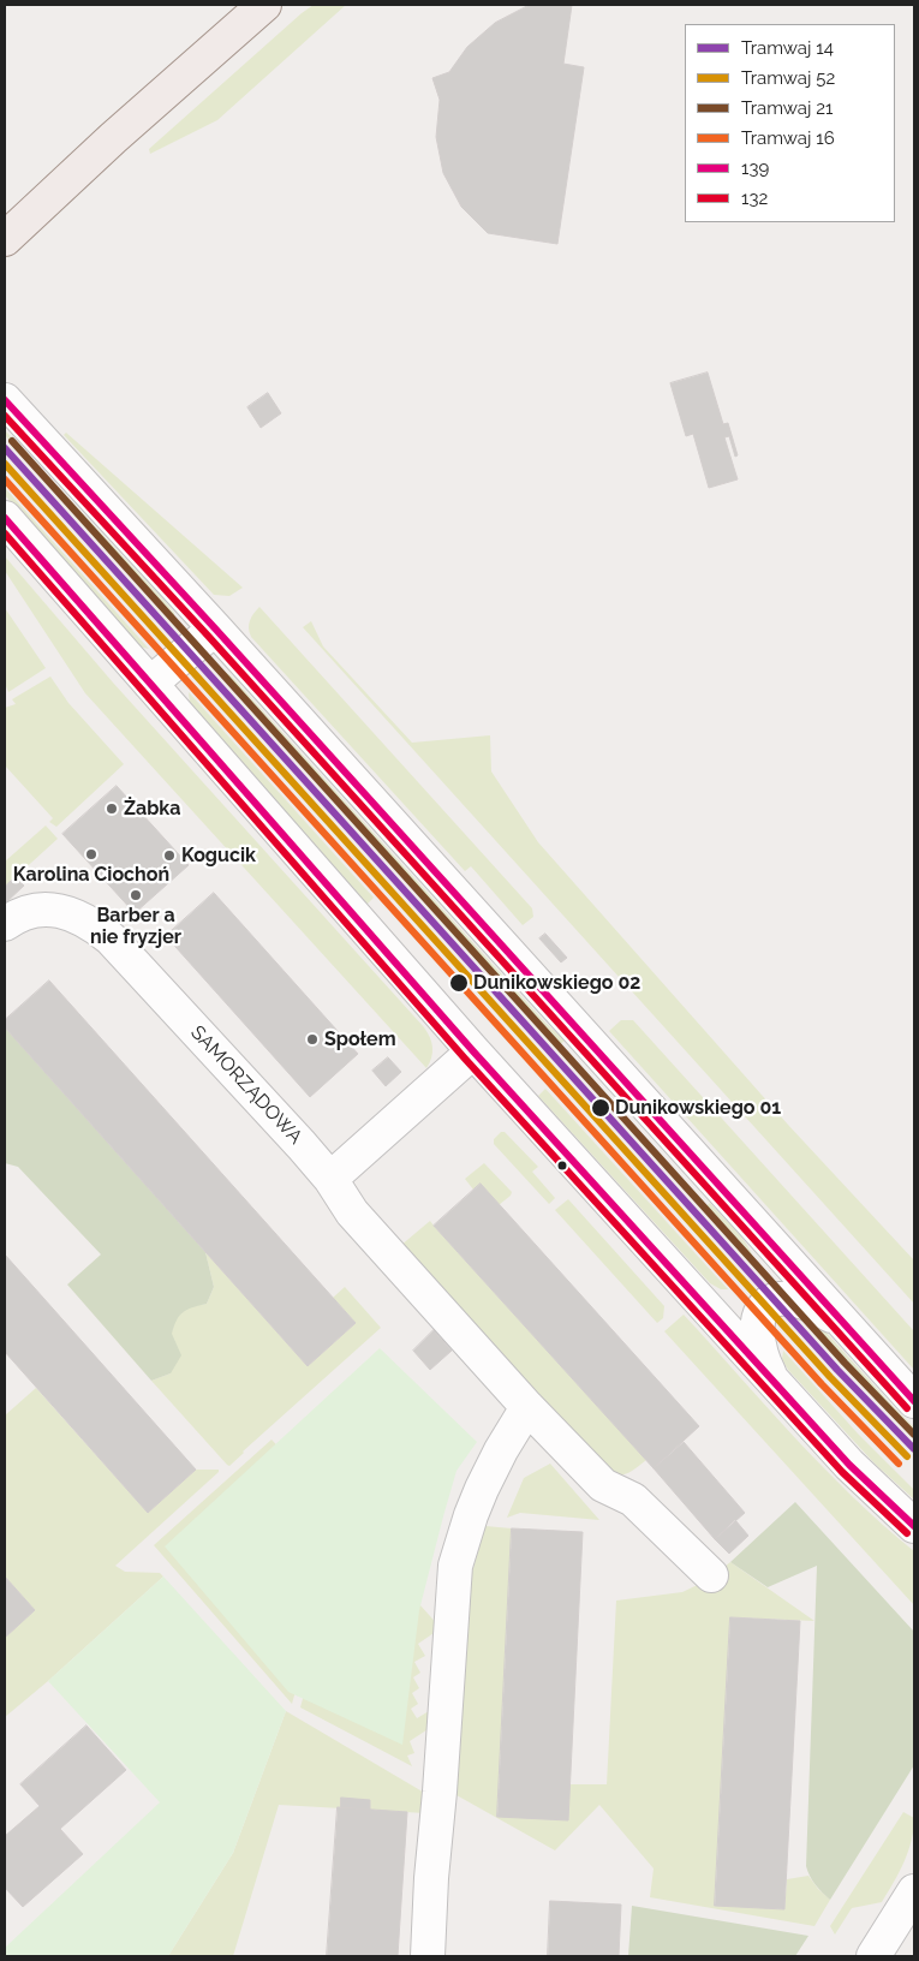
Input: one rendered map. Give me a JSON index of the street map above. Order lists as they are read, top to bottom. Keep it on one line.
{"streets":{"street":["SAMORZĄDOWA"]},"places":["Żabka","Karolina Ciochoń","Kogucik","Barber a nie fryzjer","Dunikowskiego 02","Społem","Dunikowskiego 01"],"lines":["transit line 139","transit line 132","tram line 21","tram line 14","tram line 52","tram line 16"],"legend":["Tramwaj 14","Tramwaj 52","Tramwaj 21","Tramwaj 16","139","132"]}
